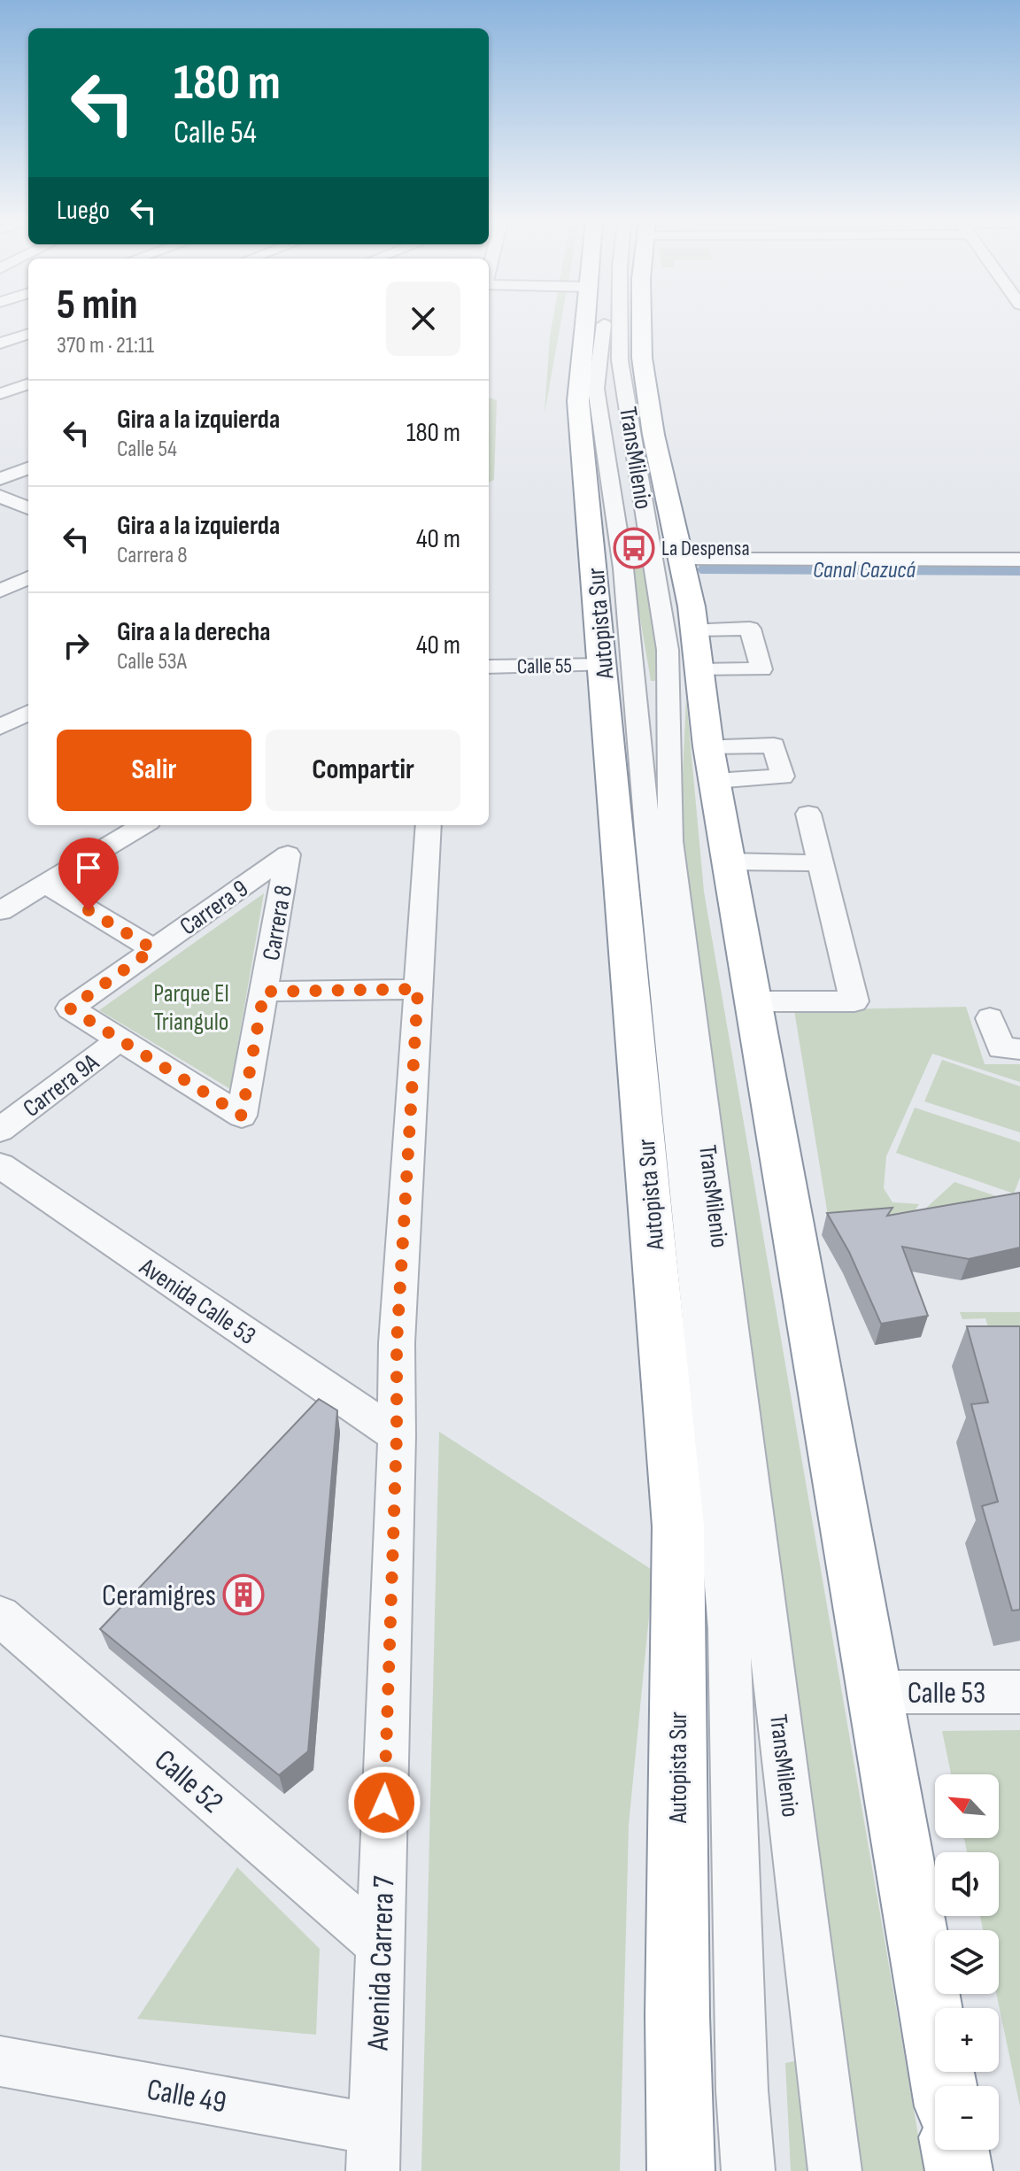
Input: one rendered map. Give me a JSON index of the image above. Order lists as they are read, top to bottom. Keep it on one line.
{"streets":{"highway":["Autopista Sur"],"street":["TransMilenio","Calle 55","Carrera 9","Carrera 8","Carrera 9A","Avenida Calle 53","Calle 53","Calle 52","Avenida Carrera 7","Calle 49"]},"crossings":[["Autopista Sur","Calle 55"],["Carrera 9","Carrera 8"],["Carrera 9","Carrera 9A"],["Carrera 8","Carrera 9A"],["Avenida Calle 53","Avenida Carrera 7"],["Calle 52","Avenida Carrera 7"],["Avenida Carrera 7","Calle 49"]],"water":["Canal Cazucá"],"parks":["Parque El Triangulo"],"places":{"bus stop":["La Despensa"],"building":["Ceramigres"]},"north":"top left","page":{"turn":["180 m","Calle 54"],"then":"Luego","heading":["5 min","370 m · 21:11"],"list":[{"name":"Gira a la izquierda","note":"Calle 54","value":"180 m"},{"name":"Gira a la izquierda","note":"Carrera 8","value":"40 m"},{"name":"Gira a la derecha","note":"Calle 53A","value":"40 m"}],"buttons":["Salir","Compartir"],"map_buttons":["+","−"]}}
